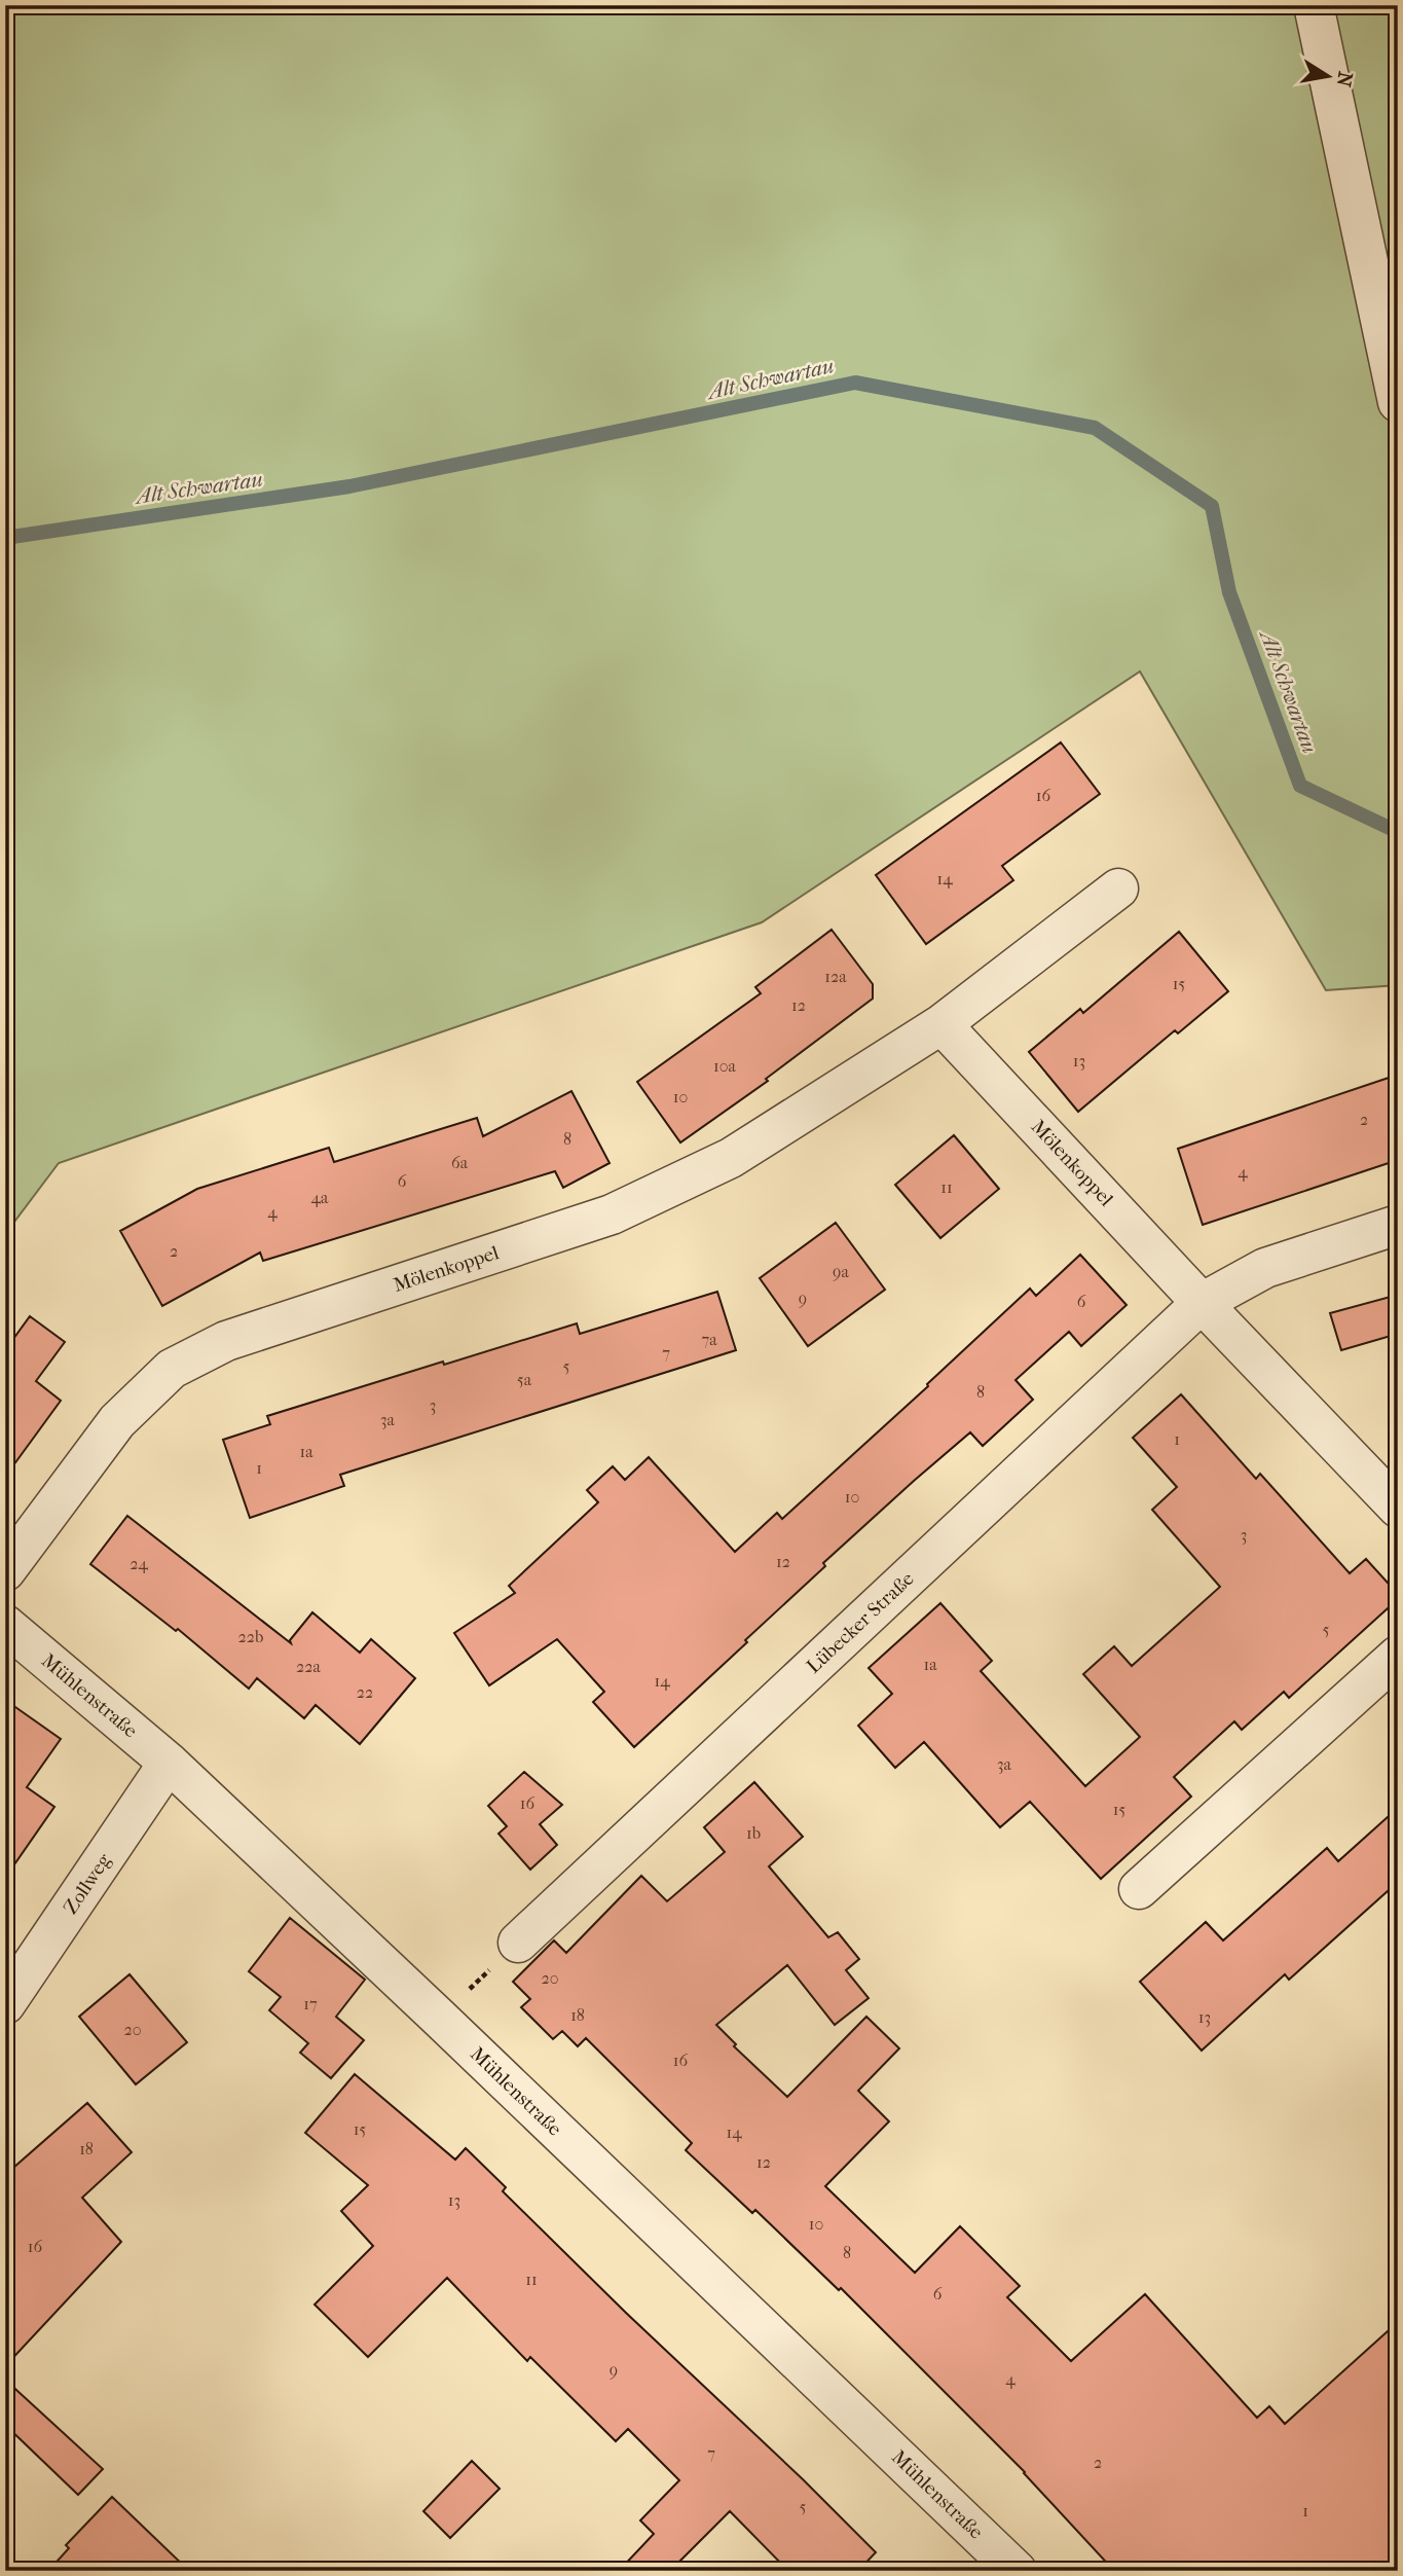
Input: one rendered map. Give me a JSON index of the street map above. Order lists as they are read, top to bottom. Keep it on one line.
{"streets":{"street":["Mölenkoppel","Lübecker Straße","Mühlenstraße","Zollweg"]},"crossings":[["Mölenkoppel","Lübecker Straße"],["Mühlenstraße","Zollweg"]],"water":["Alt Schwartau"],"house_numbers":["16","14","12a","15","12","13","10a","10","2","8","6a","4","6","11","4a","4","2","9a","9","6","7a","7","5","5a","8","3","3a","1","1a","1","10","3","12","24","5","22b","1a","22a","14","22","3a","16","15","1b","20","17","18","13","20","16","15","14","18","12","13","10","16","8","11","6","9","4","7","2","5","1"],"north":"right"}
